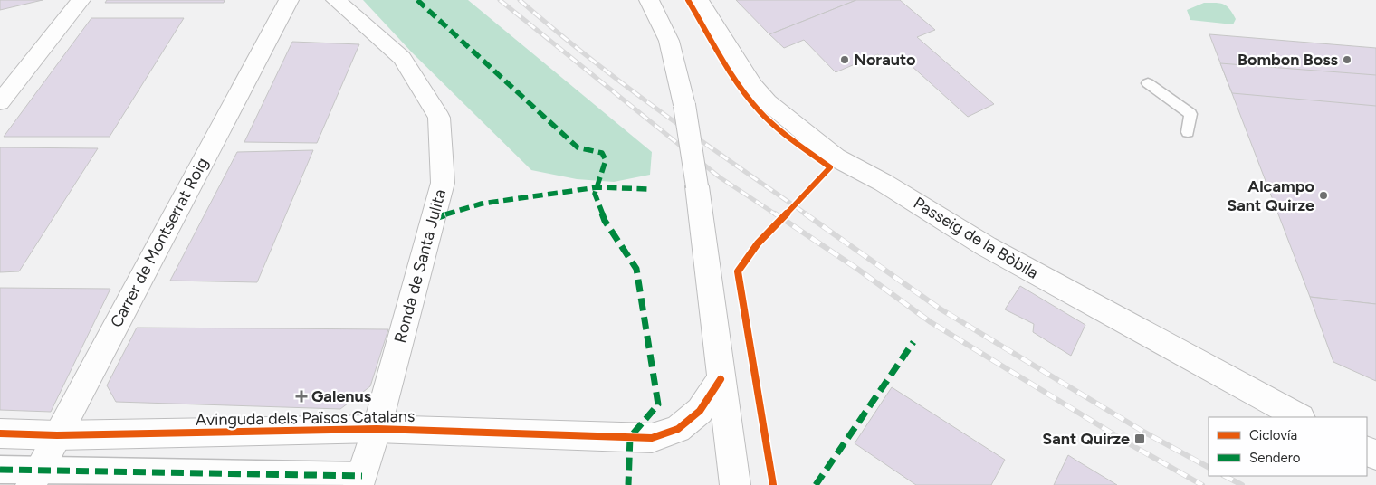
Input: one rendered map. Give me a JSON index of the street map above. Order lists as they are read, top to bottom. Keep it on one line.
{"streets":{"street":["Passeig de la Bòbila","Carrer de Montserrat Roig","Ronda de Santa Julita","Avinguda dels Països Catalans"]},"crossings":[["Carrer de Montserrat Roig","Avinguda dels Països Catalans"],["Ronda de Santa Julita","Avinguda dels Països Catalans"]],"places":{"other":["Norauto","Bombon Boss","Alcampo Sant Quirze"],"health":["Galenus"],"transit":["Sant Quirze"]},"legend":["Ciclovía","Sendero"]}
